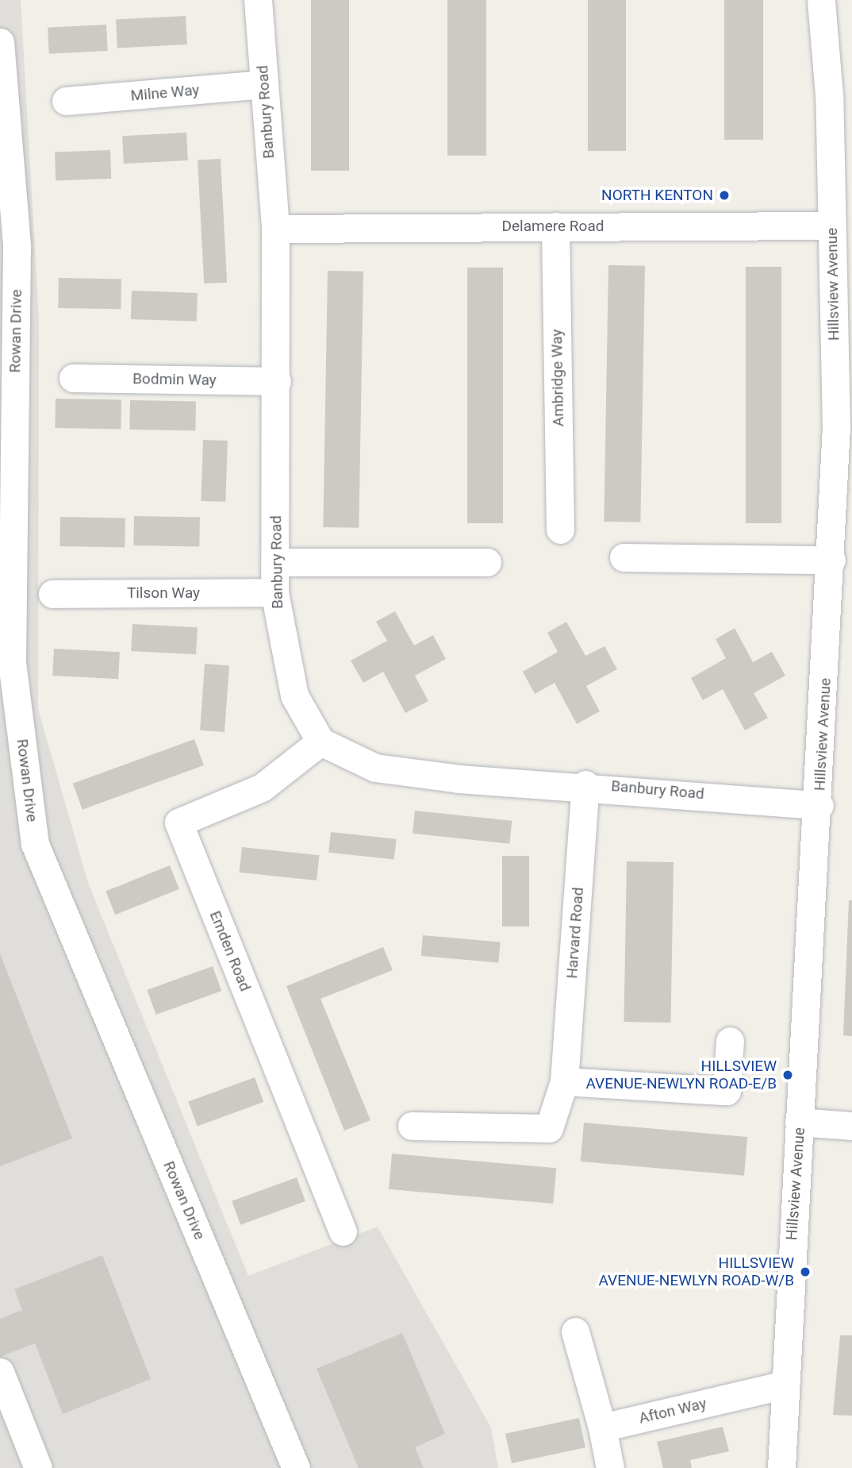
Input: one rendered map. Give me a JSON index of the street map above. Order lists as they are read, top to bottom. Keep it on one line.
{"streets":{"street":["Milne Way","Banbury Road","Delamere Road","Hillsview Avenue","Rowan Drive","Ambridge Way","Bodmin Way","Tilson Way","Harvard Road","Emden Road","Afton Way"]},"crossings":[["Milne Way","Banbury Road"],["Banbury Road","Delamere Road"],["Banbury Road","Hillsview Avenue"],["Banbury Road","Bodmin Way"],["Banbury Road","Tilson Way"],["Banbury Road","Harvard Road"],["Banbury Road","Emden Road"],["Delamere Road","Hillsview Avenue"],["Delamere Road","Ambridge Way"],["Hillsview Avenue","Afton Way"]],"places":["NORTH KENTON","HILLSVIEW AVENUE-NEWLYN ROAD-E/B","HILLSVIEW AVENUE-NEWLYN ROAD-W/B"]}
